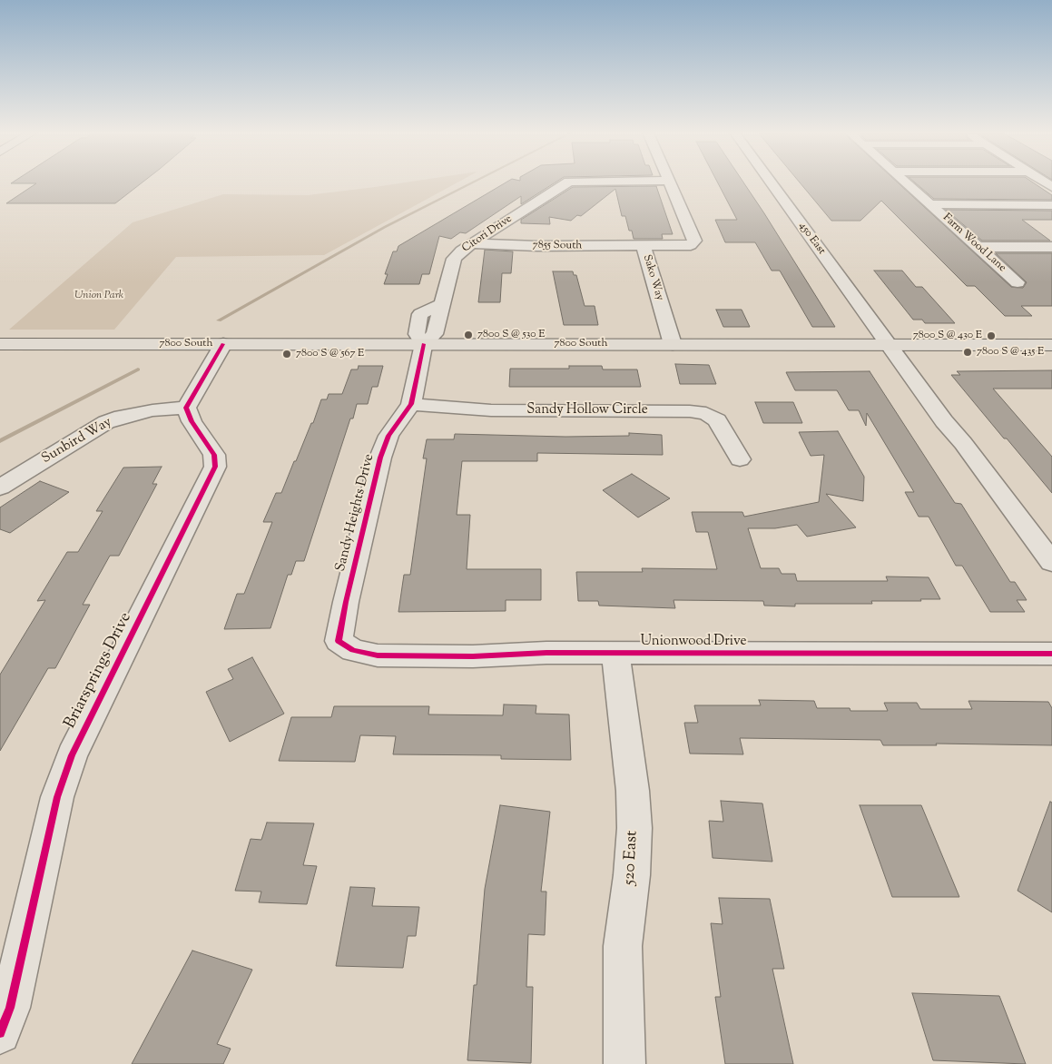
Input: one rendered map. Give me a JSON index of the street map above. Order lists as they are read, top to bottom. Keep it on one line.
{"streets":{"main road":["7800 South"],"street":["Citori Drive","450 East","Farm Wood Lane","7855 South","Sako Way","Sandy Hollow Circle","Sunbird Way","Sandy Heights Drive","Unionwood Drive","Briarsprings Drive","520 East"]},"crossings":[["Citori Drive","7855 South"],["Citori Drive","7800 South"],["Citori Drive","Sandy Heights Drive"],["450 East","7800 South"],["7855 South","Sako Way"],["Sako Way","7800 South"],["7800 South","Sandy Heights Drive"],["Sandy Hollow Circle","Sandy Heights Drive"],["Sunbird Way","Briarsprings Drive"],["Sandy Heights Drive","Unionwood Drive"],["Unionwood Drive","520 East"]],"parks":["Union Park"],"places":["7800 S @ 530 E","7800 S @ 430 E","7800 S @ 435 E","7800 S @ 567 E"]}
